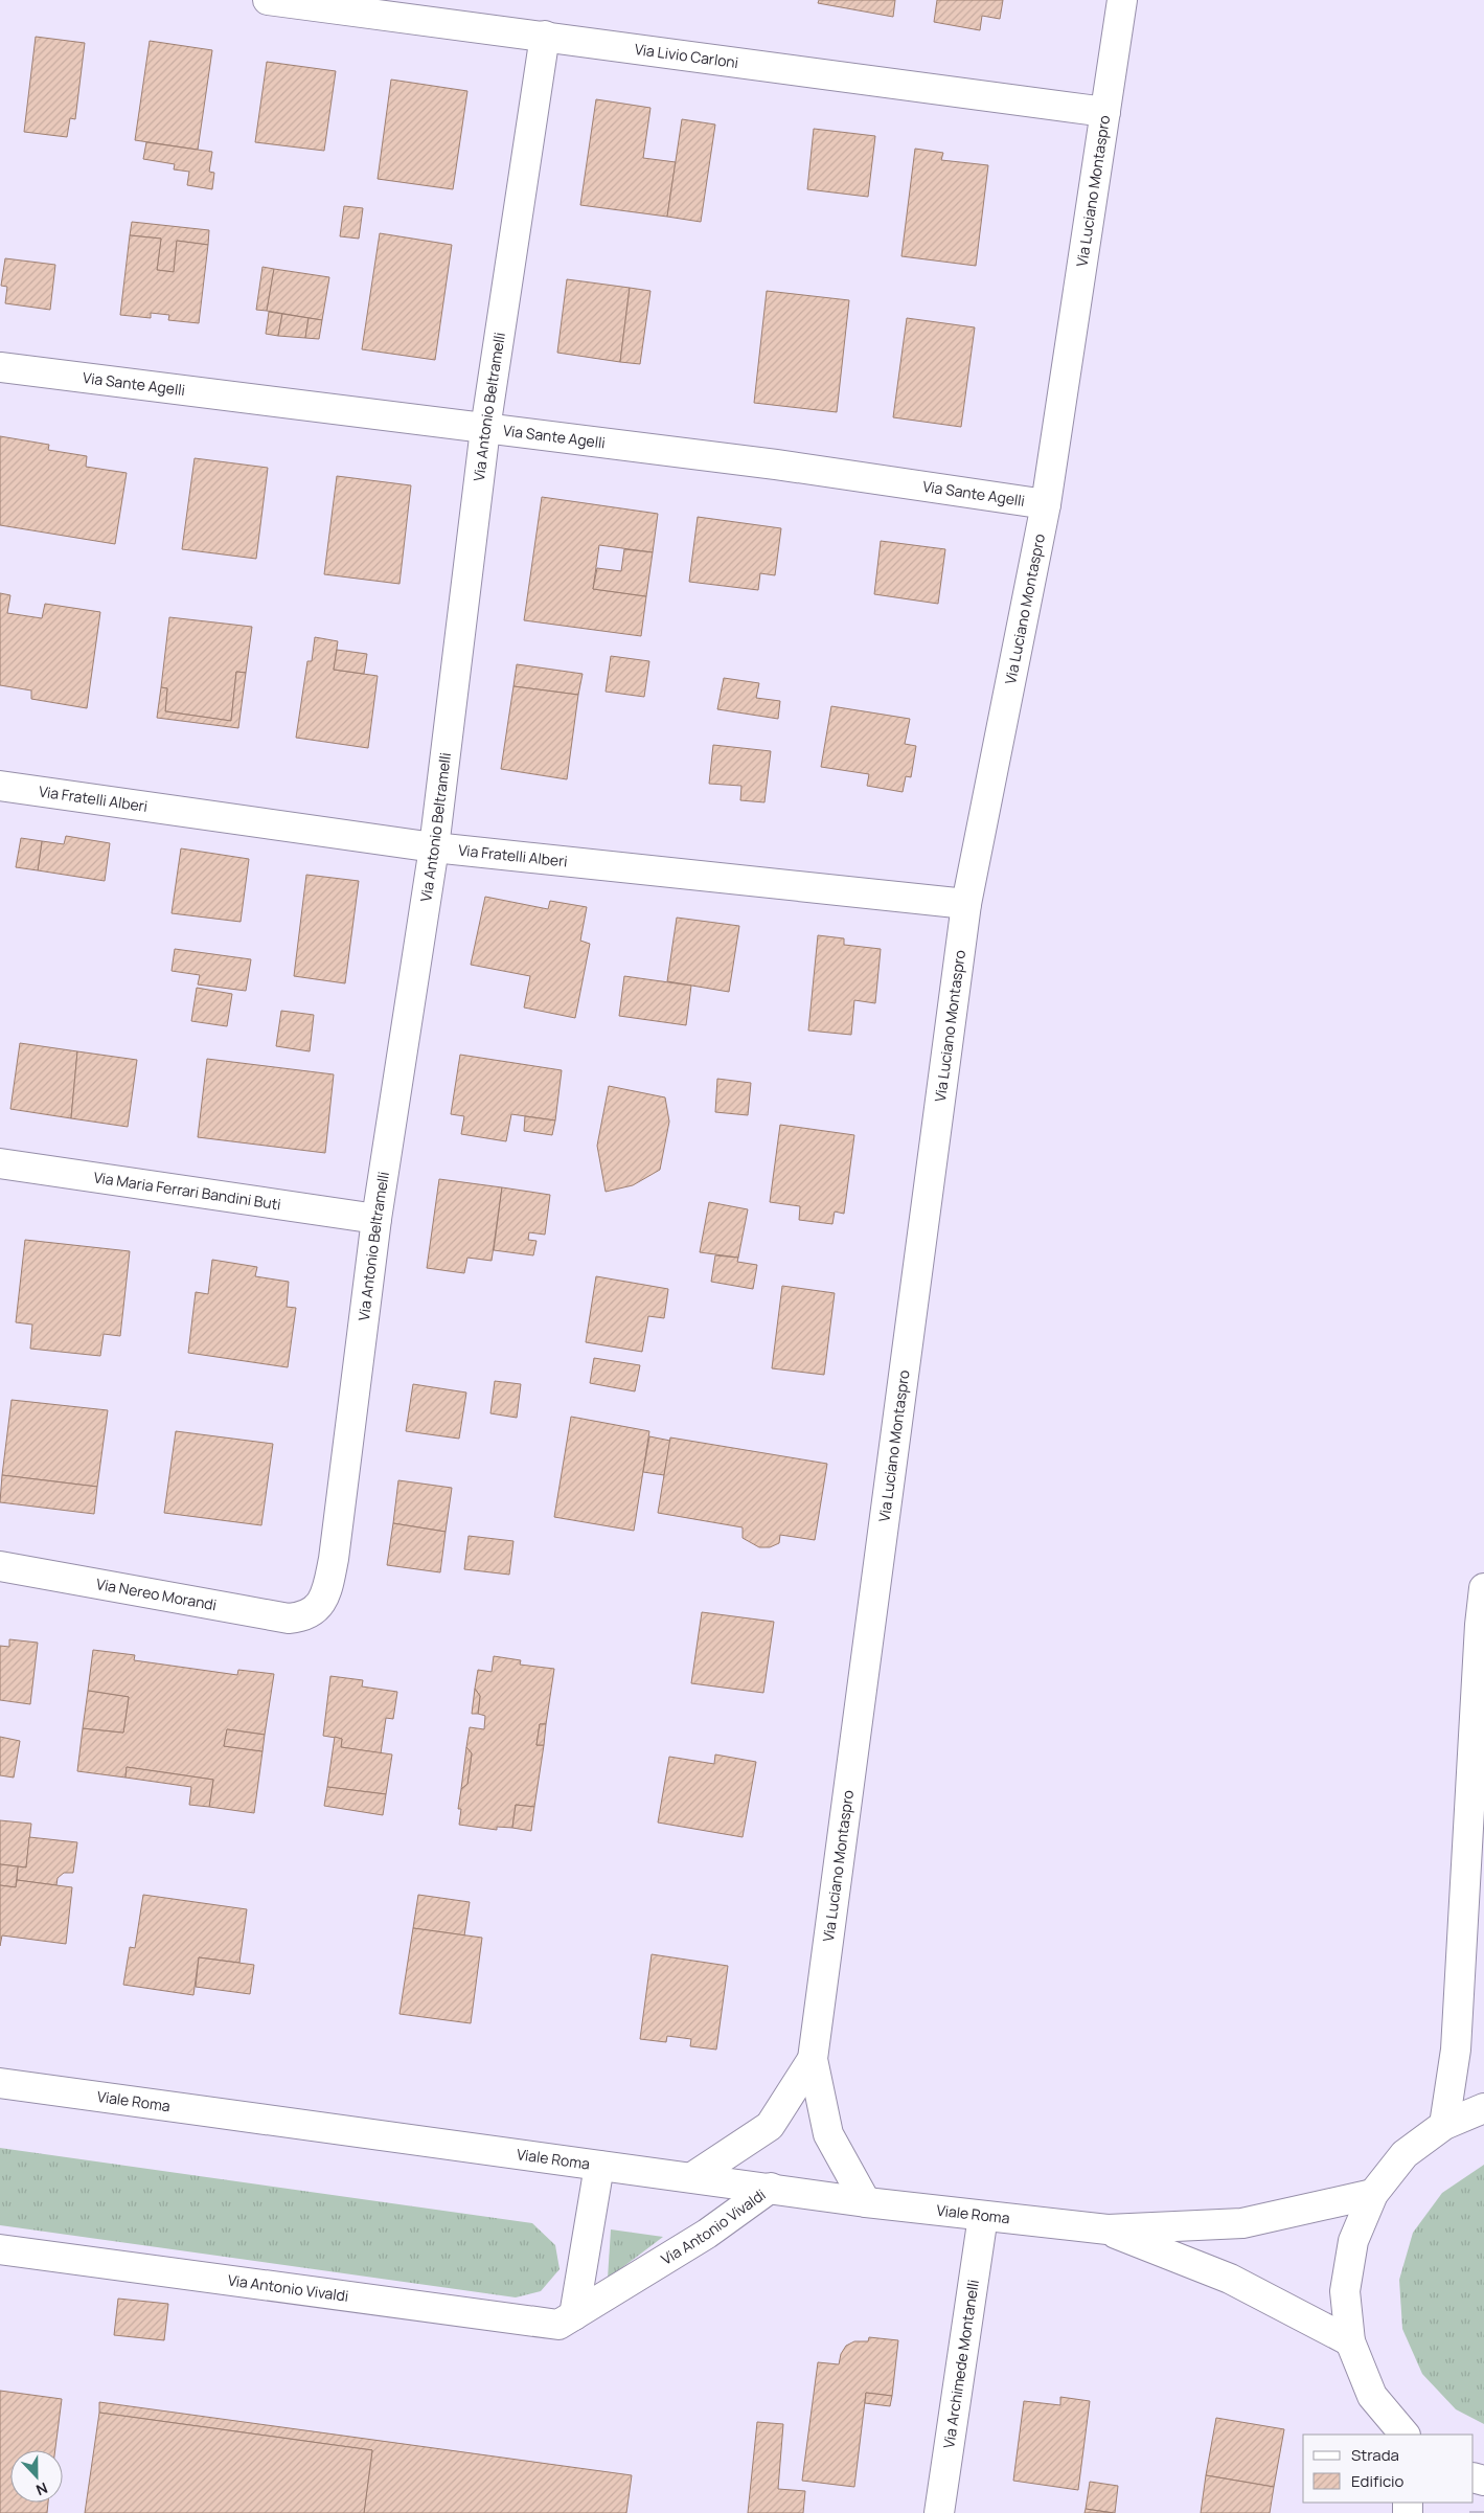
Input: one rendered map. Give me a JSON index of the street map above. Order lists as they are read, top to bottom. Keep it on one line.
{"streets":{"main road":["Via Livio Carloni","Via Luciano Montaspro","Via Sante Agelli","Via Antonio Beltramelli","Via Fratelli Alberi","Via Maria Ferrari Bandini Buti","Via Nereo Morandi","Viale Roma","Via Antonio Vivaldi","Via Archimede Montanelli"]},"crossings":[["Via Livio Carloni","Via Luciano Montaspro"],["Via Livio Carloni","Via Antonio Beltramelli"],["Via Luciano Montaspro","Via Sante Agelli"],["Via Luciano Montaspro","Via Fratelli Alberi"],["Via Luciano Montaspro","Viale Roma"],["Via Sante Agelli","Via Antonio Beltramelli"],["Via Antonio Beltramelli","Via Fratelli Alberi"],["Via Antonio Beltramelli","Via Maria Ferrari Bandini Buti"],["Via Antonio Beltramelli","Via Nereo Morandi"],["Viale Roma","Via Antonio Vivaldi"],["Viale Roma","Via Archimede Montanelli"]],"legend":["Strada","Edificio"],"north":"bottom"}
